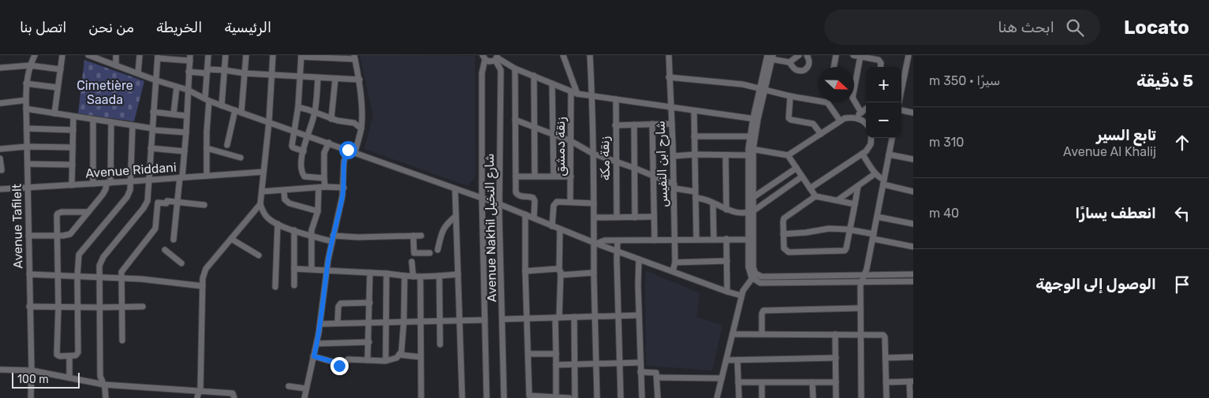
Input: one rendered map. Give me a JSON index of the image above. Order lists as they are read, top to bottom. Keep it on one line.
{"streets":{"street":["زنقة دمشق","زنقة مكة","شارح ابن النفيس","Avenue Riddani","Avenue Tafilelt","Avenue Nakhil شارع النخيل"]},"crossings":[["Avenue Riddani","Avenue Tafilelt"]],"parks":["Cimetière Saada"],"scale_bar":"100 m","north":"right","page":{"header":"Locato","search":"ابحث هنا","nav":["الرئيسية","الخريطة","من نحن","اتصل بنا"],"heading":["5 دقيقة","سيرًا · 350 m"],"map_buttons":["+","−"],"list":[["تابع السير","Avenue Al Khalij","310 m"],["انعطف يسارًا","40 m"],"الوصول إلى الوجهة"],"scale":"100 m"}}
